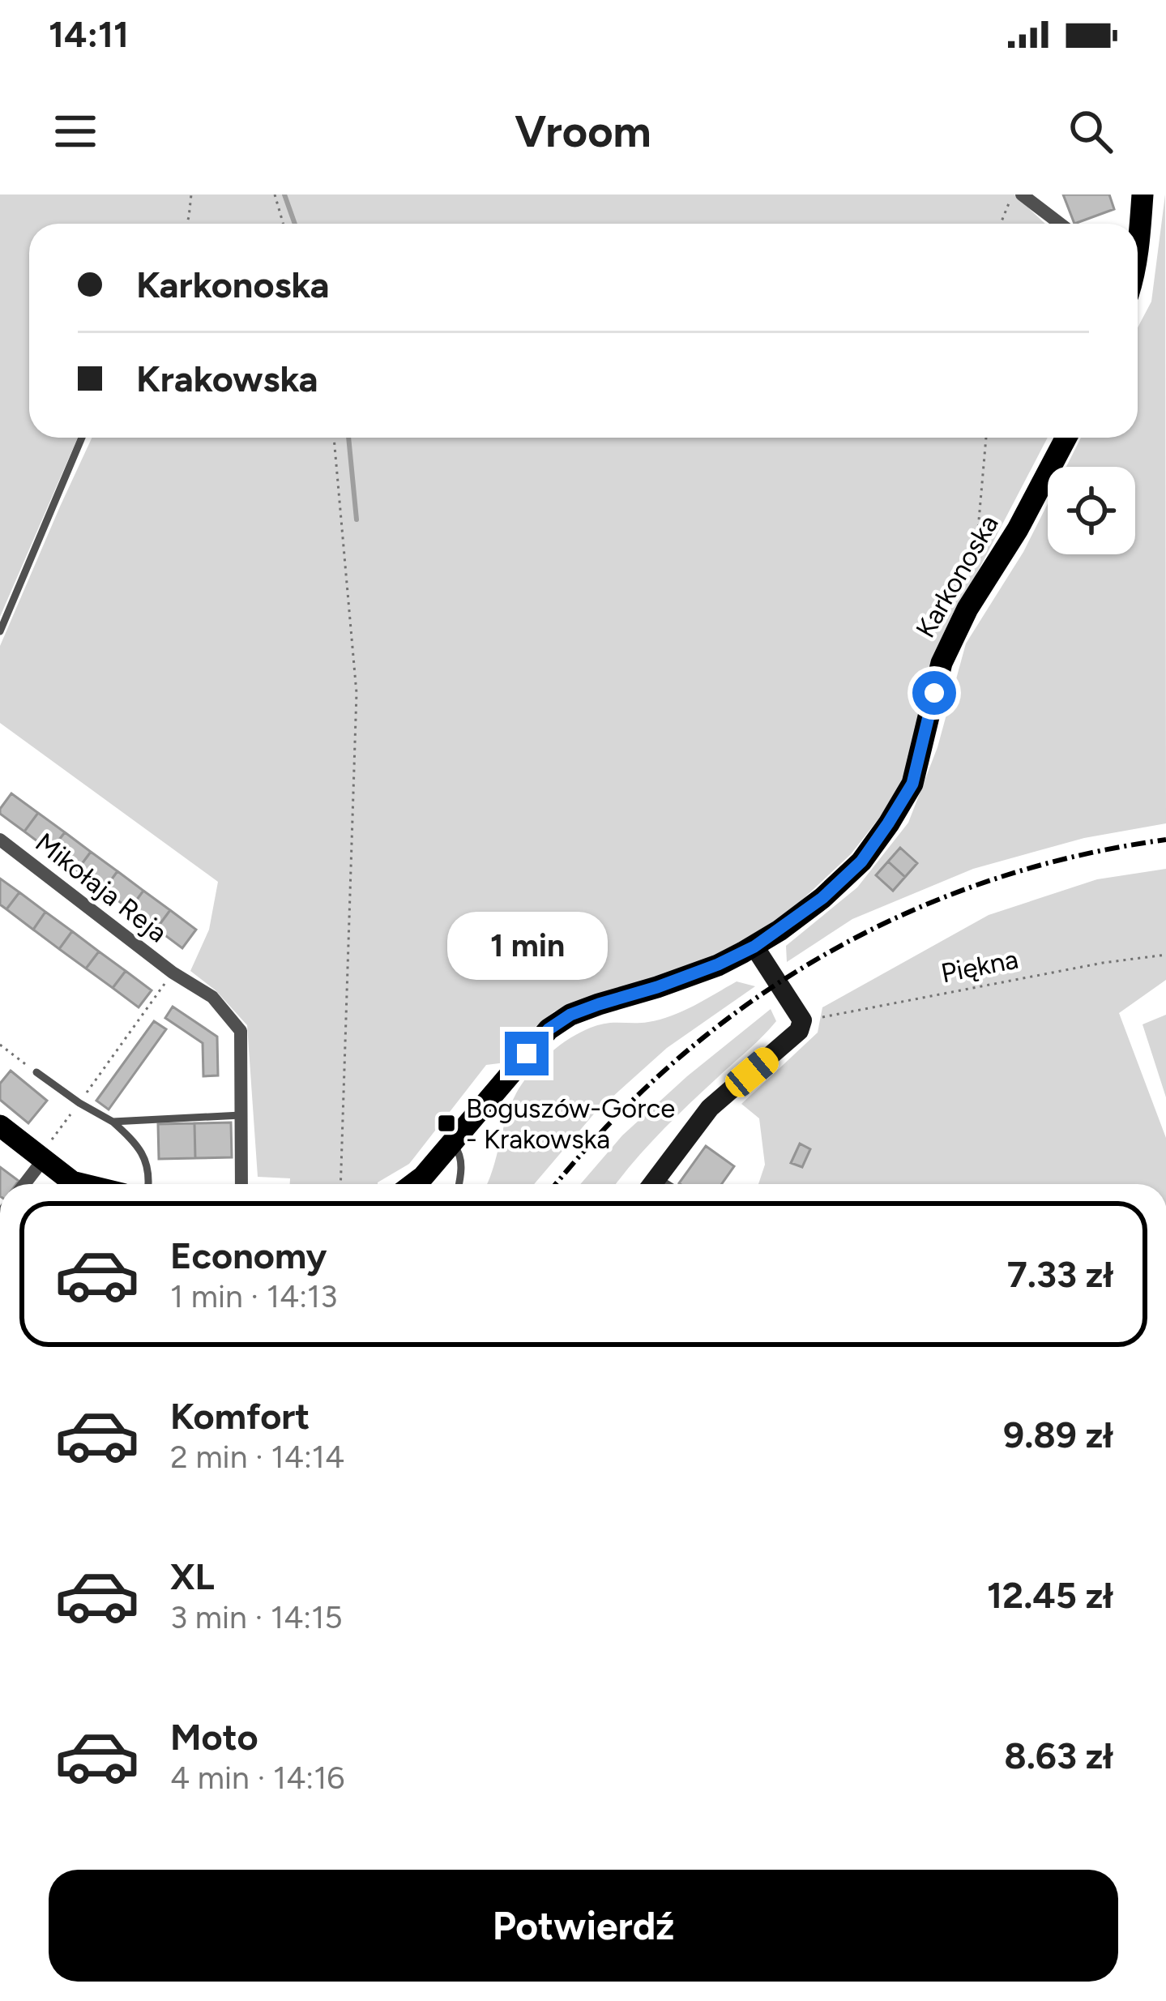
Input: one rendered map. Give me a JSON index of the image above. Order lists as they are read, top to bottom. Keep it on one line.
{"streets":{"main road":["Karkonoska"],"street":["Mikołaja Reja"],"path":["Piękna"]},"places":{"transit":["Boguszów-Gorce - Krakowska"]},"page":{"status":"14:11","header":"Vroom","banner":["Karkonoska","Krakowska"],"bubble":"1 min","list":[{"name":"Economy","note":"1 min · 14:13","value":"7.33 zł"},{"name":"Komfort","note":"2 min · 14:14","value":"9.89 zł"},{"name":"XL","note":"3 min · 14:15","value":"12.45 zł"},{"name":"Moto","note":"4 min · 14:16","value":"8.63 zł"}],"buttons":"Potwierdź"}}
